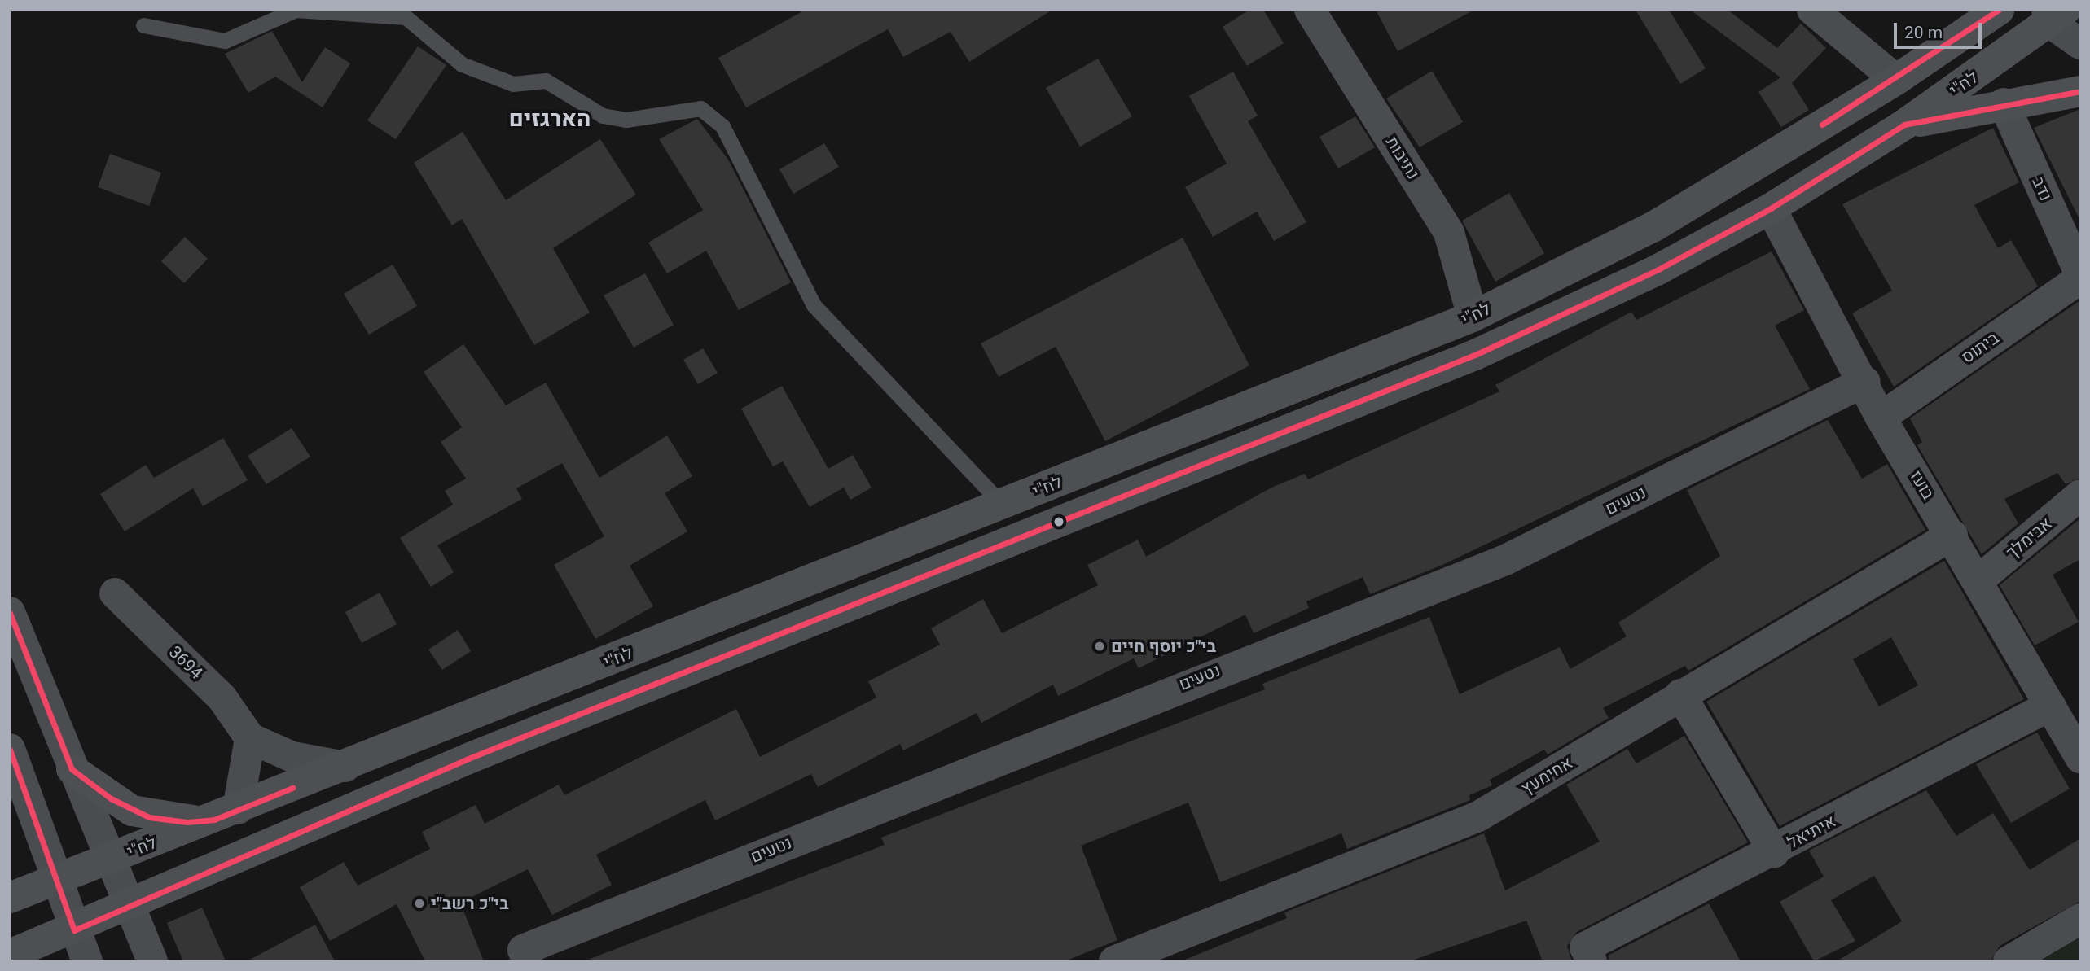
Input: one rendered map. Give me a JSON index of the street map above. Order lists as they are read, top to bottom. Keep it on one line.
{"streets":{"main road":["לח\"י"],"street":["נתיבות","נדב","ביתוס","בועז","נטעים","אבימלך","3694","אחימעץ","איתיאל"]},"crossings":[["לח\"י","נתיבות"],["לח\"י","בועז"],["ביתוס","בועז"],["בועז","נטעים"],["בועז","אבימלך"],["בועז","אחימעץ"],["בועז","איתיאל"]],"districts":["הארגזים"],"places":["בי\"כ יוסף חיים","בי\"כ רשב\"י"],"scale_bar":"20 m"}
